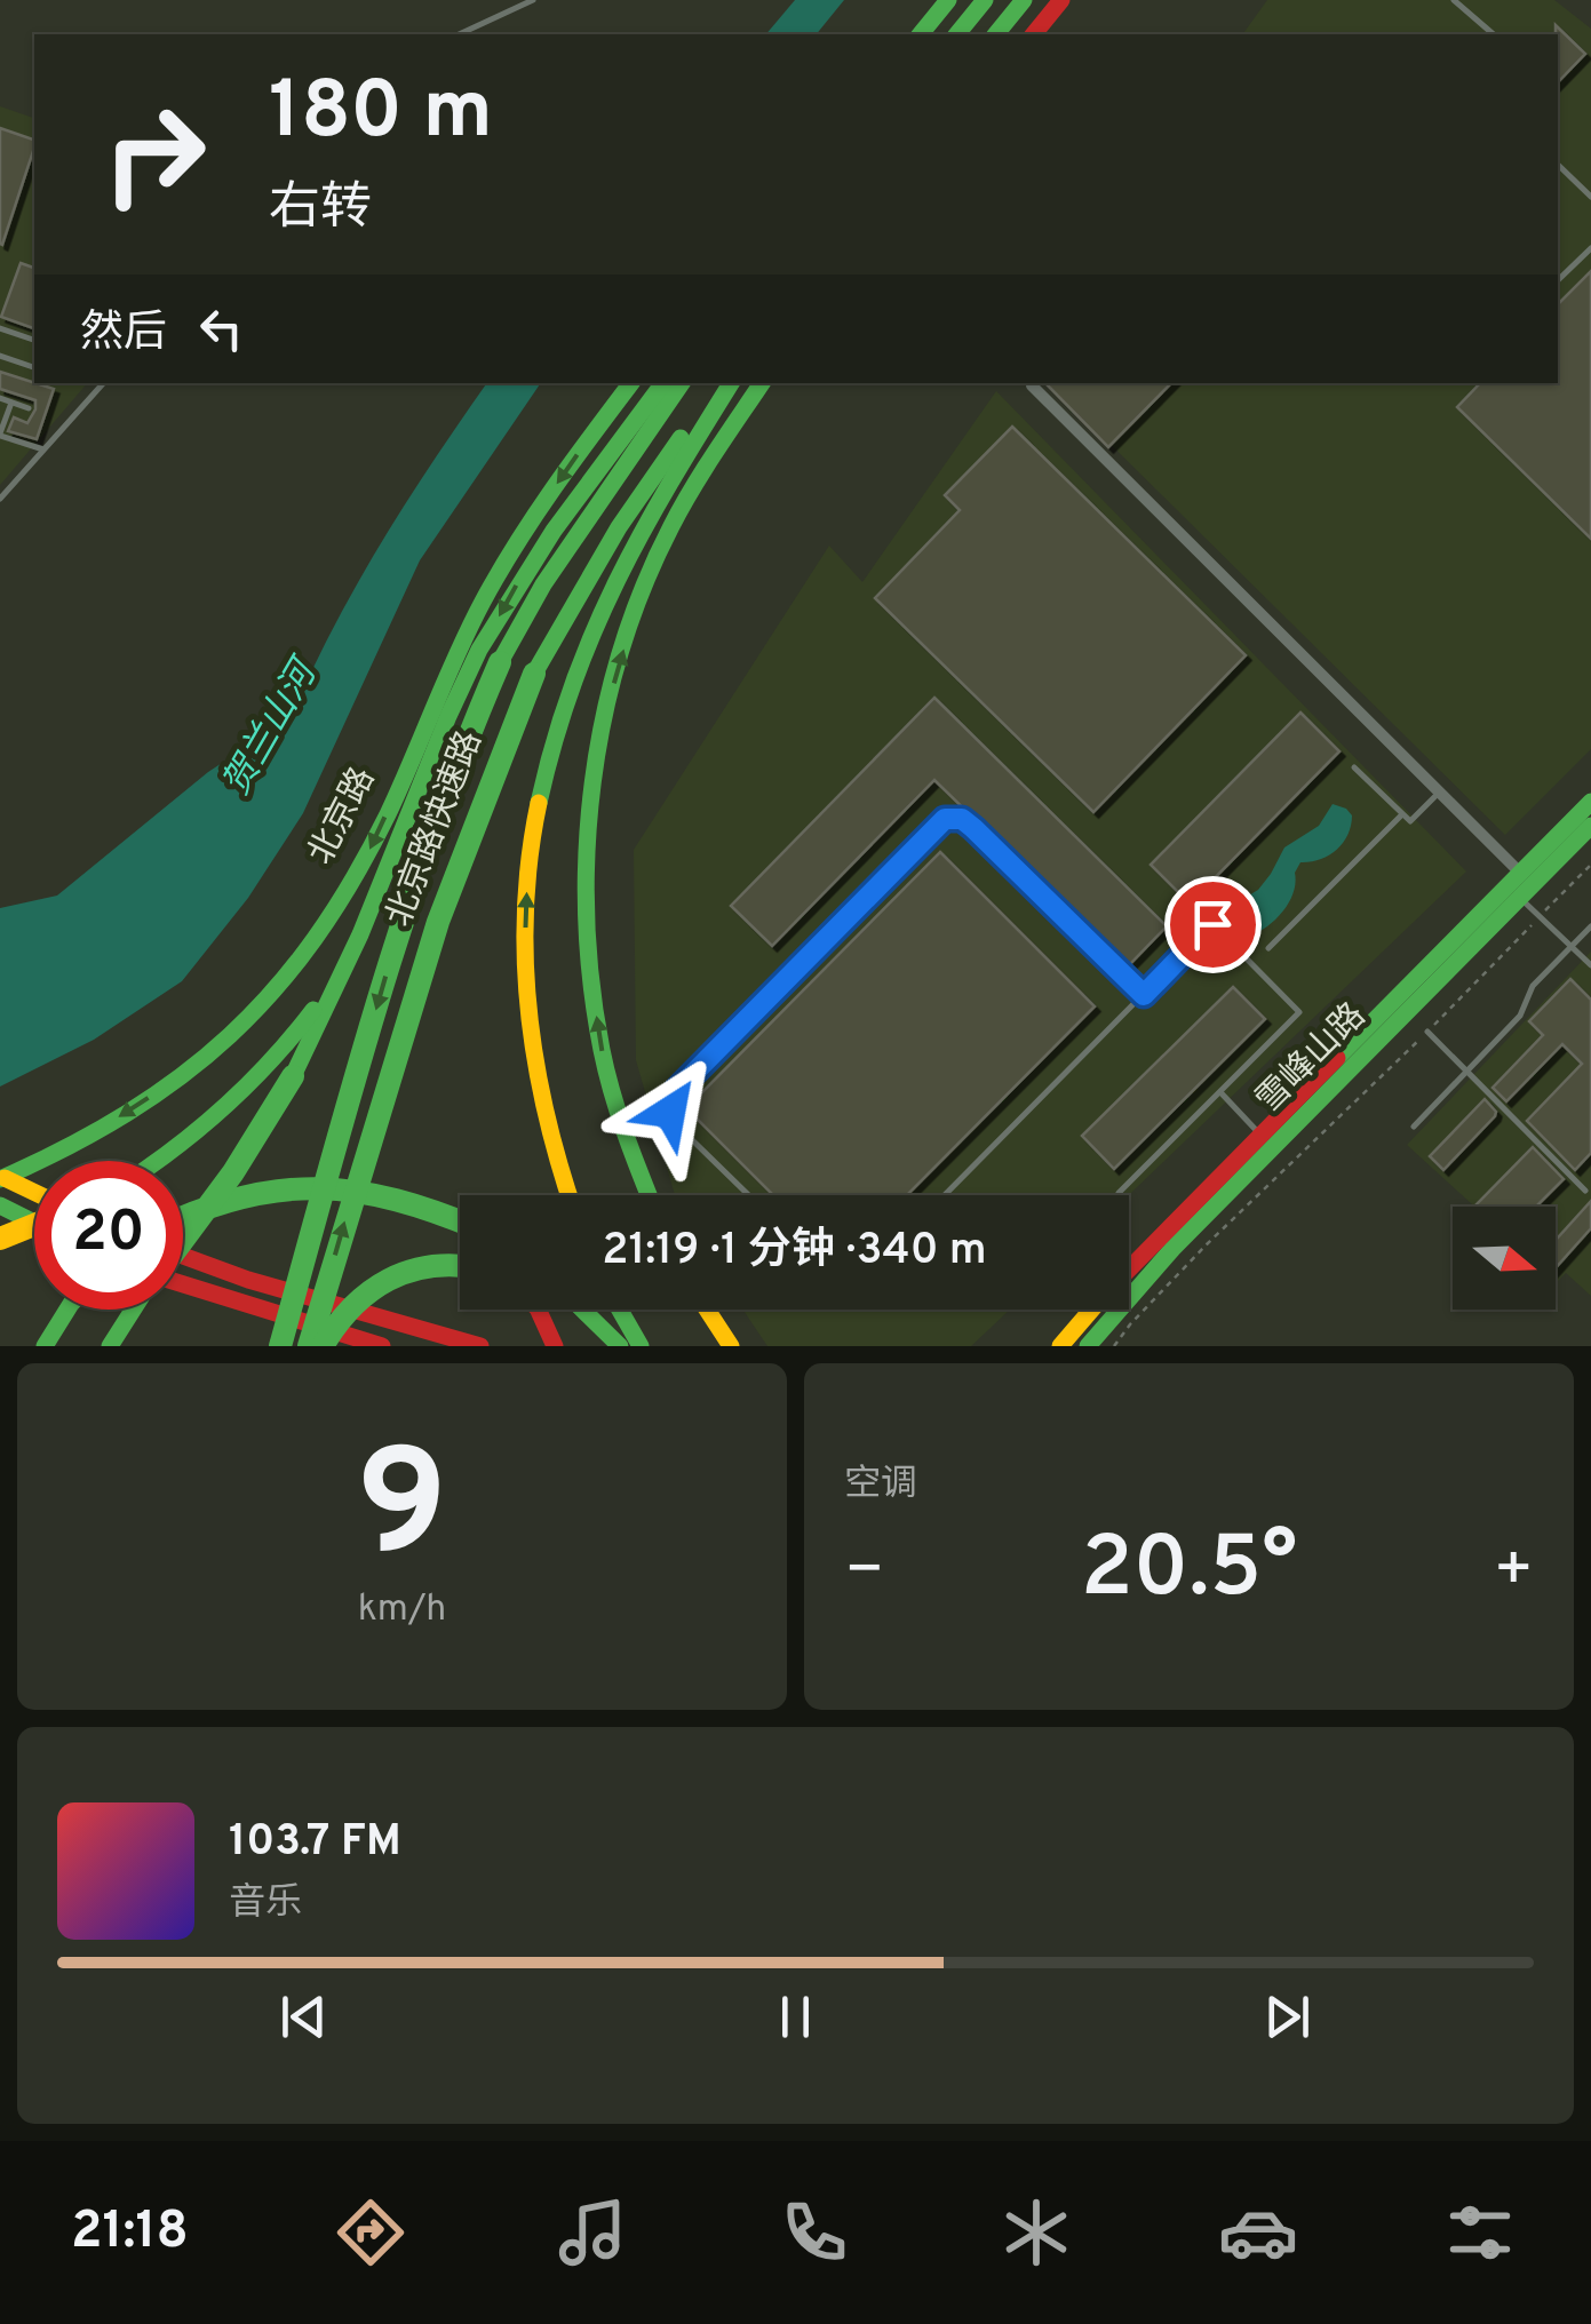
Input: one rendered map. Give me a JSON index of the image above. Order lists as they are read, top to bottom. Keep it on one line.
{"streets":{"main road":["北京路","北京路快速路","雪峰山路"]},"water":["贺兰山河"],"north":"right","page":{"turn":["180 m","右转"],"then":"然后","limit":"20","trip":"21:19 · 1 分钟 · 340 m","tile":[["9","km/h"],"空调"],"heat":["−","20.5°","+"],"song":["103.7 FM","音乐"],"tabs":"21:18"}}
